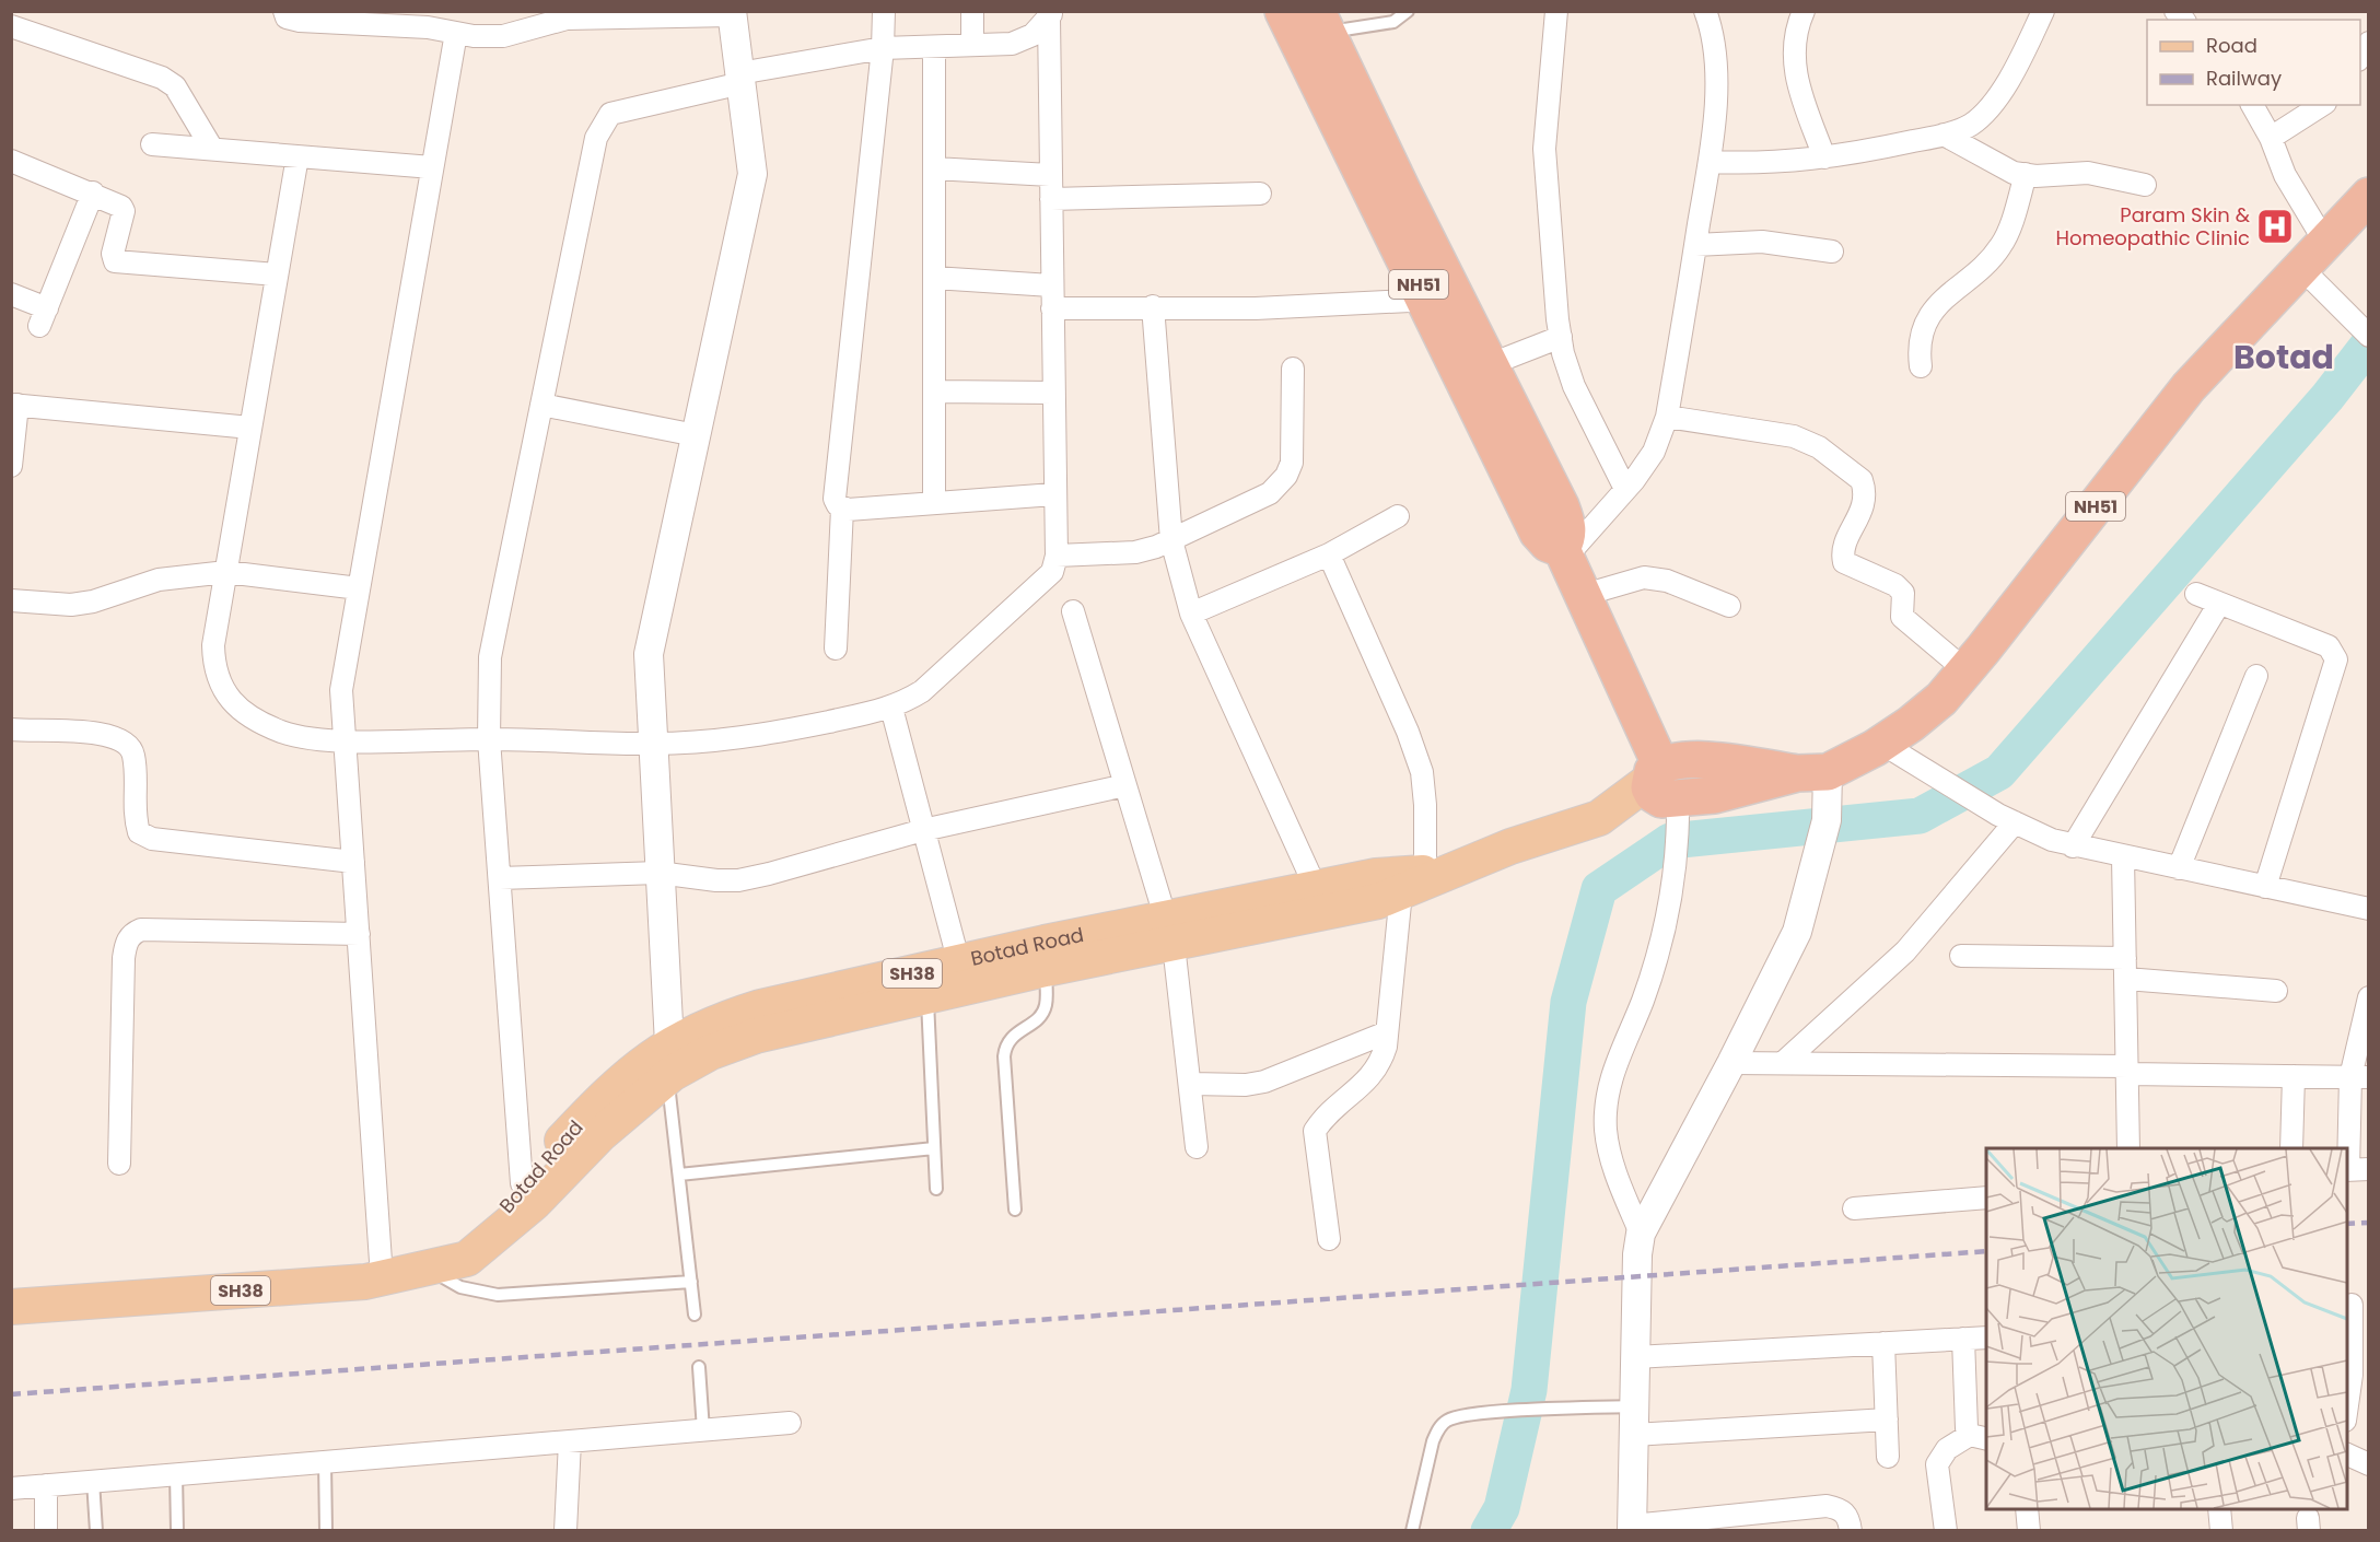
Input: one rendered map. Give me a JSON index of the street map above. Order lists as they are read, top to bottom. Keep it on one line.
{"streets":{"highway":["NH51"],"main road":["Botad Road","SH38"]},"crossings":[["NH51","Botad Road"]],"districts":["Botad"],"places":{"hospital":["Param Skin & Homeopathic Clinic"]},"legend":["Road","Railway"]}
